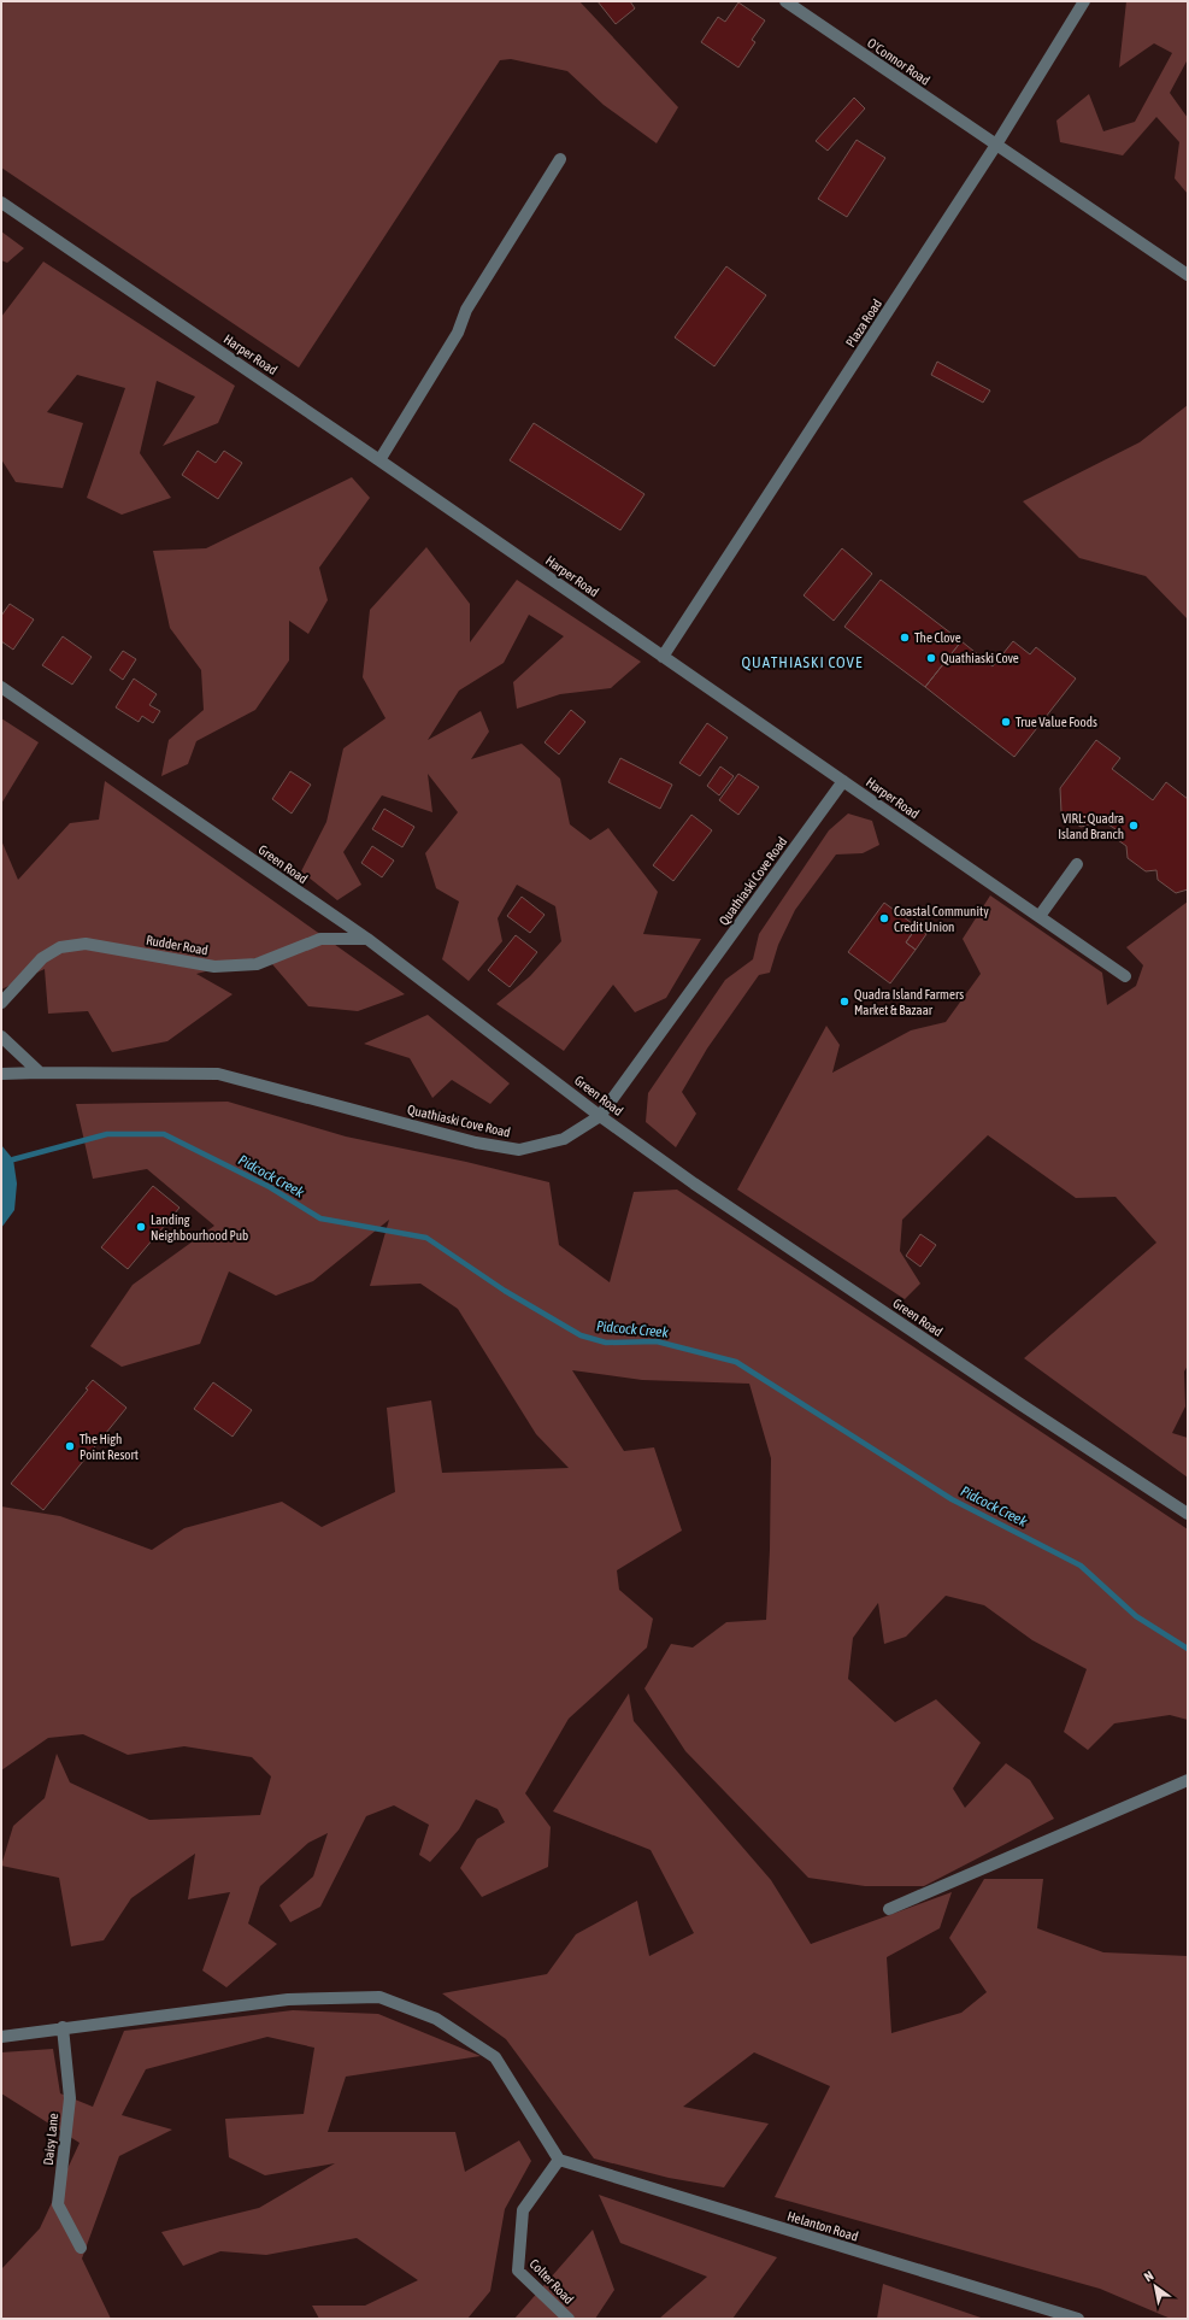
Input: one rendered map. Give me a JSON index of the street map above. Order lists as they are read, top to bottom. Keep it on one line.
{"streets":{"street":["O'Connor Road","Plaza Road","Harper Road","Green Road","Quathiaski Cove Road","Rudder Road","Daisy Lane","Helanton Road","Colter Road"]},"crossings":[["O'Connor Road","Plaza Road"],["Plaza Road","Harper Road"],["Harper Road","Quathiaski Cove Road"],["Green Road","Quathiaski Cove Road"],["Green Road","Rudder Road"],["Helanton Road","Colter Road"]],"districts":["QUATHIASKI COVE"],"water":["Pidcock Creek"],"places":["The Clove","Quathiaski Cove","True Value Foods","VIRL: Quadra Island Branch","Coastal Community Credit Union","Quadra Island Farmers Market & Bazaar","Landing Neighbourhood Pub","The High Point Resort"],"north":"top left"}
